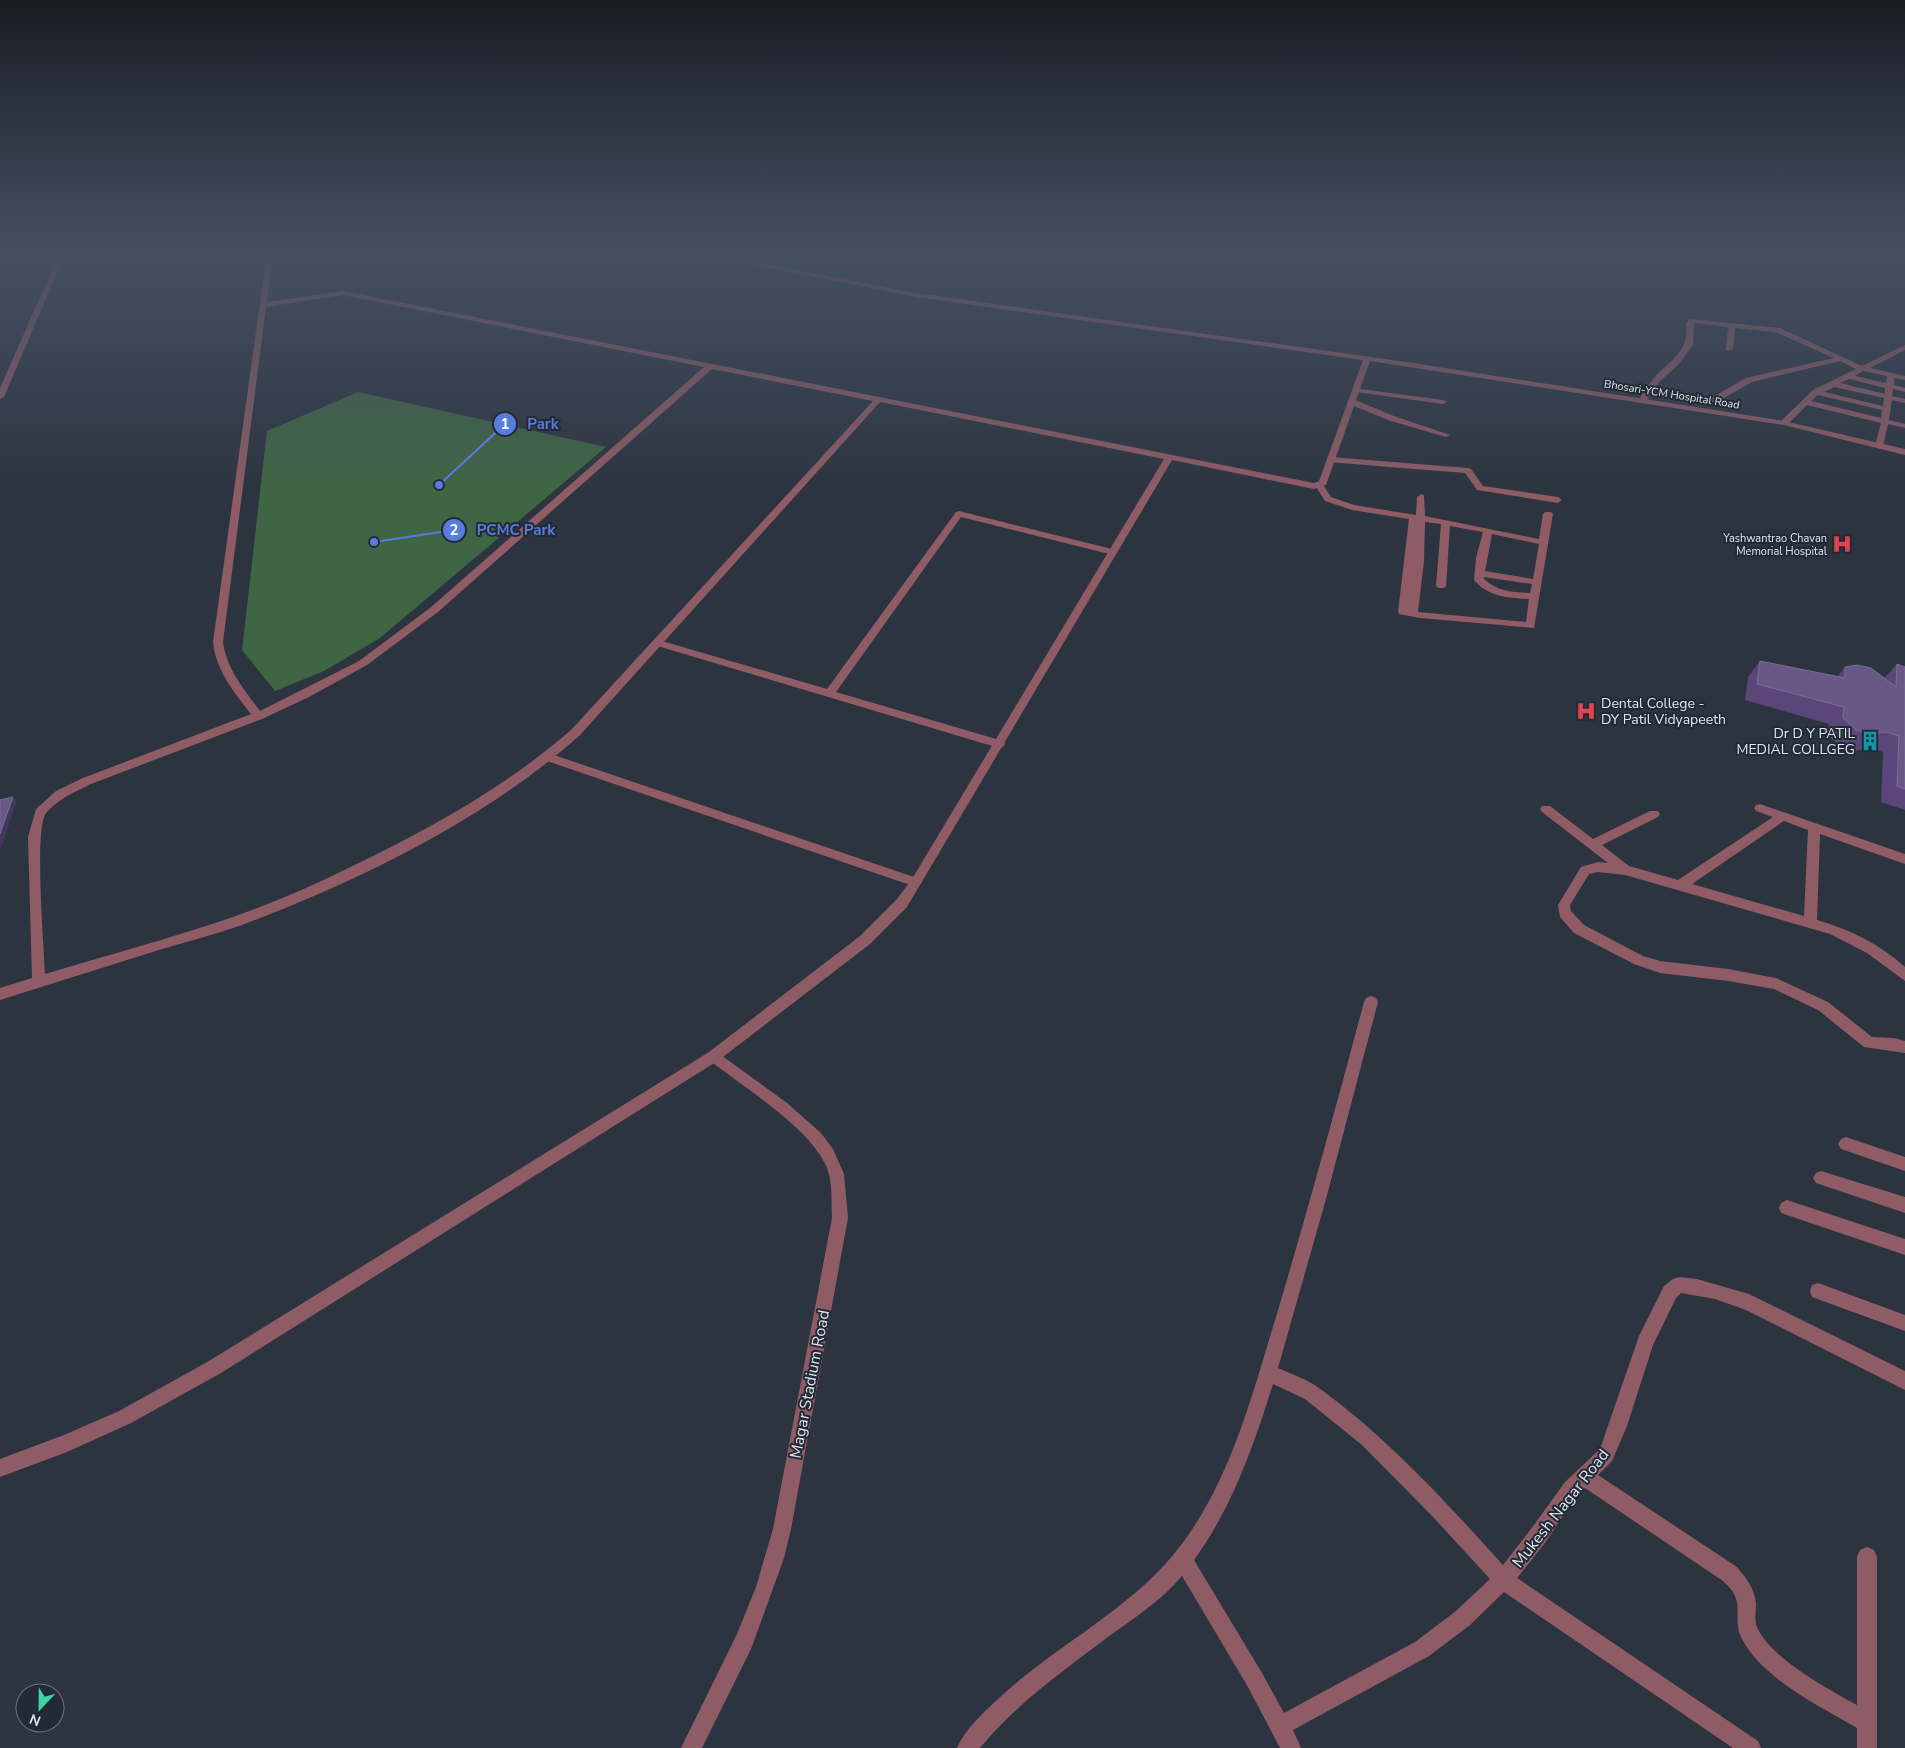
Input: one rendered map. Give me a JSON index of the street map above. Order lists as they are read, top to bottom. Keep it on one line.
{"streets":{"street":["Bhosari-YCM Hospital Road","Magar Stadium Road","Mukesh Nagar Road"]},"places":{"other":["Park","PCMC Park"],"hospital":["Yashwantrao Chavan Memorial Hospital","Dental College - DY Patil Vidyapeeth"],"building":["Dr D Y PATIL MEDIAL COLLGEG"]},"north":"bottom"}
